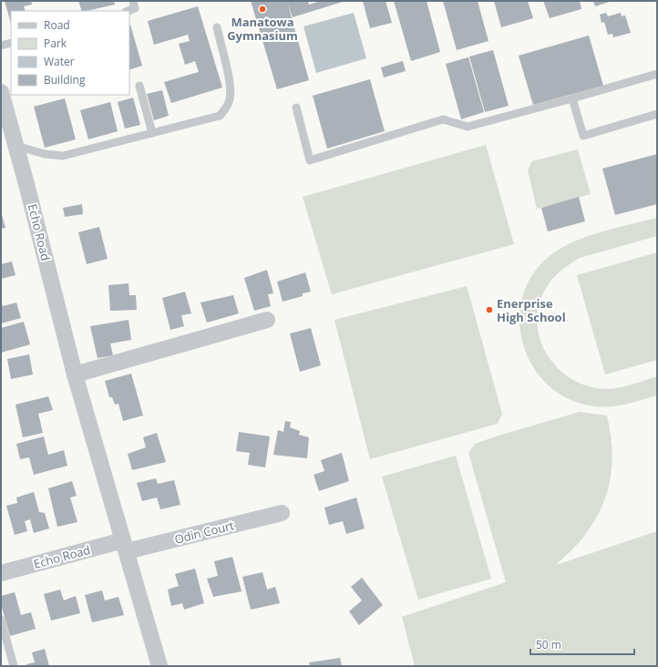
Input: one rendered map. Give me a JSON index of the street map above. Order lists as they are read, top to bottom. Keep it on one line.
{"streets":{"street":["Echo Road","Odin Court"]},"crossings":[["Echo Road","Odin Court"]],"places":["Manatowa Gymnasium","Enerprise High School"],"legend":["Road","Park","Water","Building"],"scale_bar":"50 m"}
